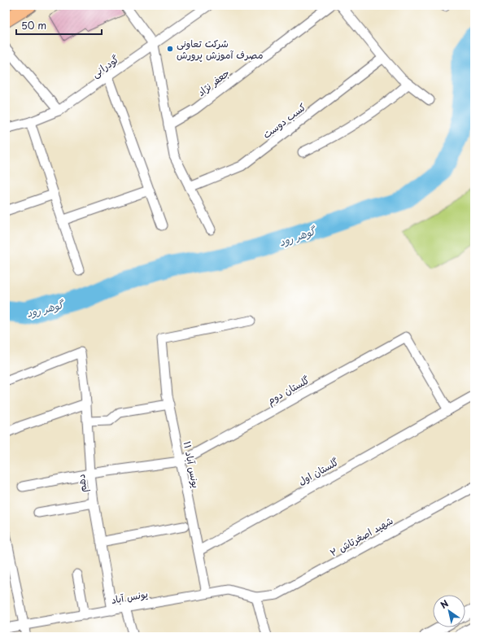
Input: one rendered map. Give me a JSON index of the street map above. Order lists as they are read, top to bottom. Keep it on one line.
{"streets":{"street":["گودرانی","جعفر نژاد","کسب دوست","گلستان دوم","یونس آباد ۱۱","گلستان اول","دهم","شهید اصغرتاش ۲","یونس آباد"]},"crossings":[["گلستان دوم","یونس آباد ۱۱"],["گلستان دوم","گلستان اول"],["یونس آباد ۱۱","گلستان اول"],["یونس آباد ۱۱","یونس آباد"],["دهم","یونس آباد"],["شهید اصغرتاش ۲","یونس آباد"]],"water":["گوهر رود"],"places":["شرکت تعاونی مصرف آموزش پرورش"],"scale_bar":"50 m","north":"top left"}
